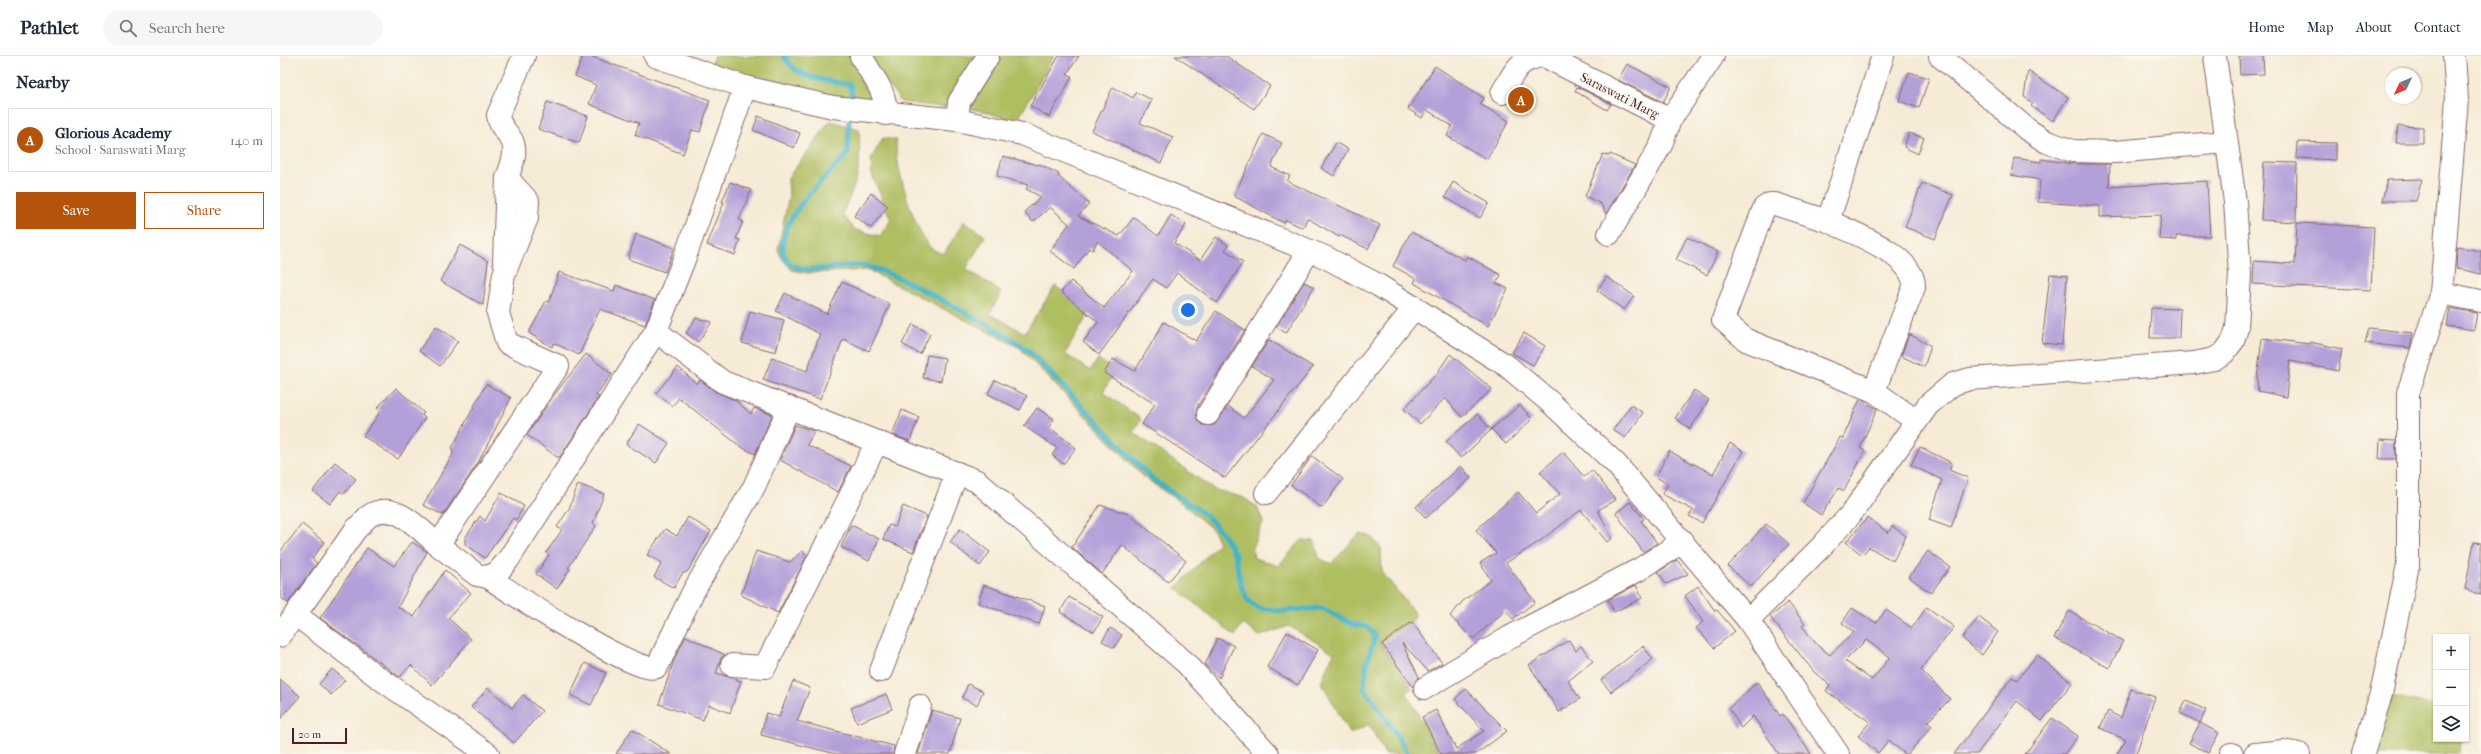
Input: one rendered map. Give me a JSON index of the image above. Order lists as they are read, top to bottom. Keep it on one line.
{"streets":{"street":["Saraswati Marg"]},"scale_bar":"20 m","north":"bottom left","page":{"header":"Pathlet","search":"Search here","nav":["Home","Map","About","Contact"],"heading":"Nearby","pins":"A","list":[{"mark":"A","name":"Glorious Academy","note":"School · Saraswati Marg","value":"140 m"}],"buttons":["Save","Share"],"map_buttons":["+","−"],"scale":"20 m"}}
